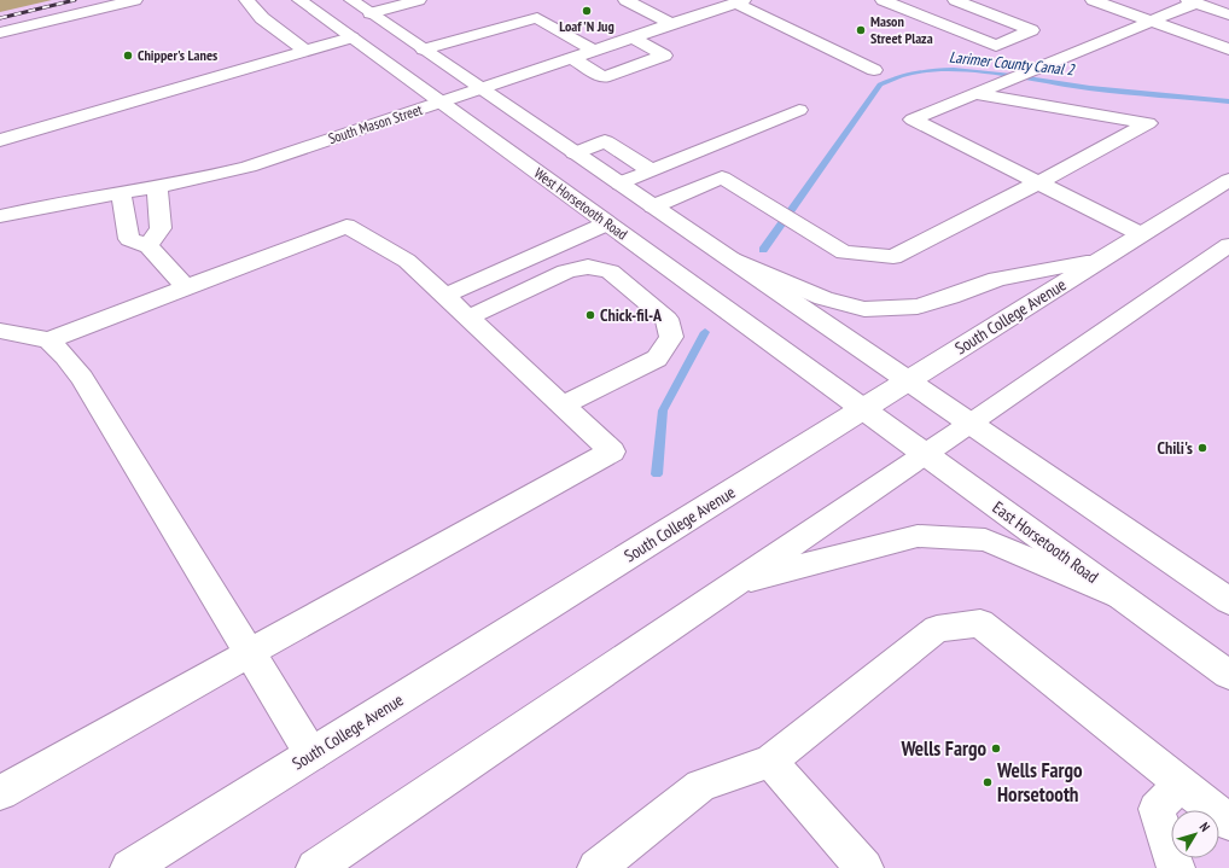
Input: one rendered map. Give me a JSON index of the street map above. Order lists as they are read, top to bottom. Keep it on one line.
{"streets":{"main road":["South Mason Street","West Horsetooth Road","South College Avenue","East Horsetooth Road"]},"crossings":[["South Mason Street","West Horsetooth Road"],["West Horsetooth Road","South College Avenue"],["West Horsetooth Road","East Horsetooth Road"],["South College Avenue","East Horsetooth Road"]],"water":["Larimer County Canal 2"],"places":["Loaf 'N Jug","Mason Street Plaza","Chipper's Lanes","Chick-fil-A","Chili's","Wells Fargo","Wells Fargo Horsetooth"],"north":"top right"}
